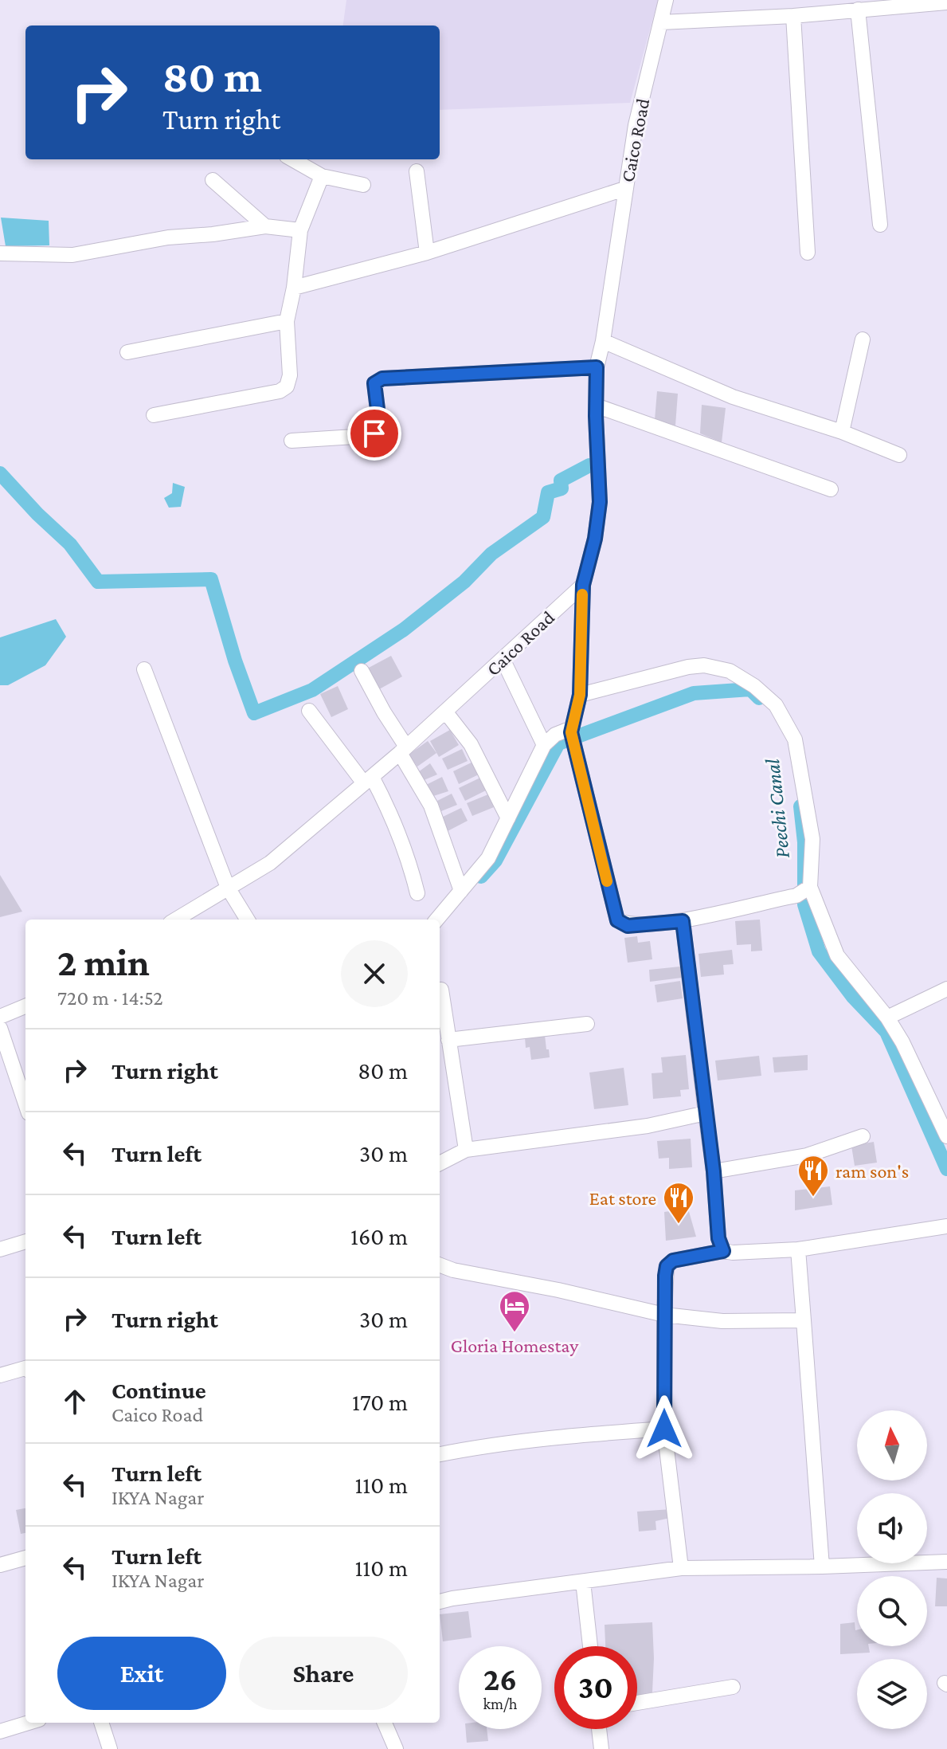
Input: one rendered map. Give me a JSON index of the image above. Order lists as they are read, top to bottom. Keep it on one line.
{"streets":{"street":["Caico Road"]},"water":["Peechi Canal"],"places":{"restaurant":["ram son's","Eat store"],"hotel":["Gloria Homestay"]},"north":"top","page":{"turn":["80 m","Turn right"],"heading":["2 min","720 m · 14:52"],"list":[{"name":"Turn right","value":"80 m"},{"name":"Turn left","value":"30 m"},{"name":"Turn left","value":"160 m"},{"name":"Turn right","value":"30 m"},{"name":"Continue","note":"Caico Road","value":"170 m"},{"name":"Turn left","note":"IKYA Nagar","value":"110 m"},{"name":"Turn left","note":"IKYA Nagar","value":"110 m"}],"buttons":["Exit","Share"],"speed":"26 km/h","limit":"30"}}
